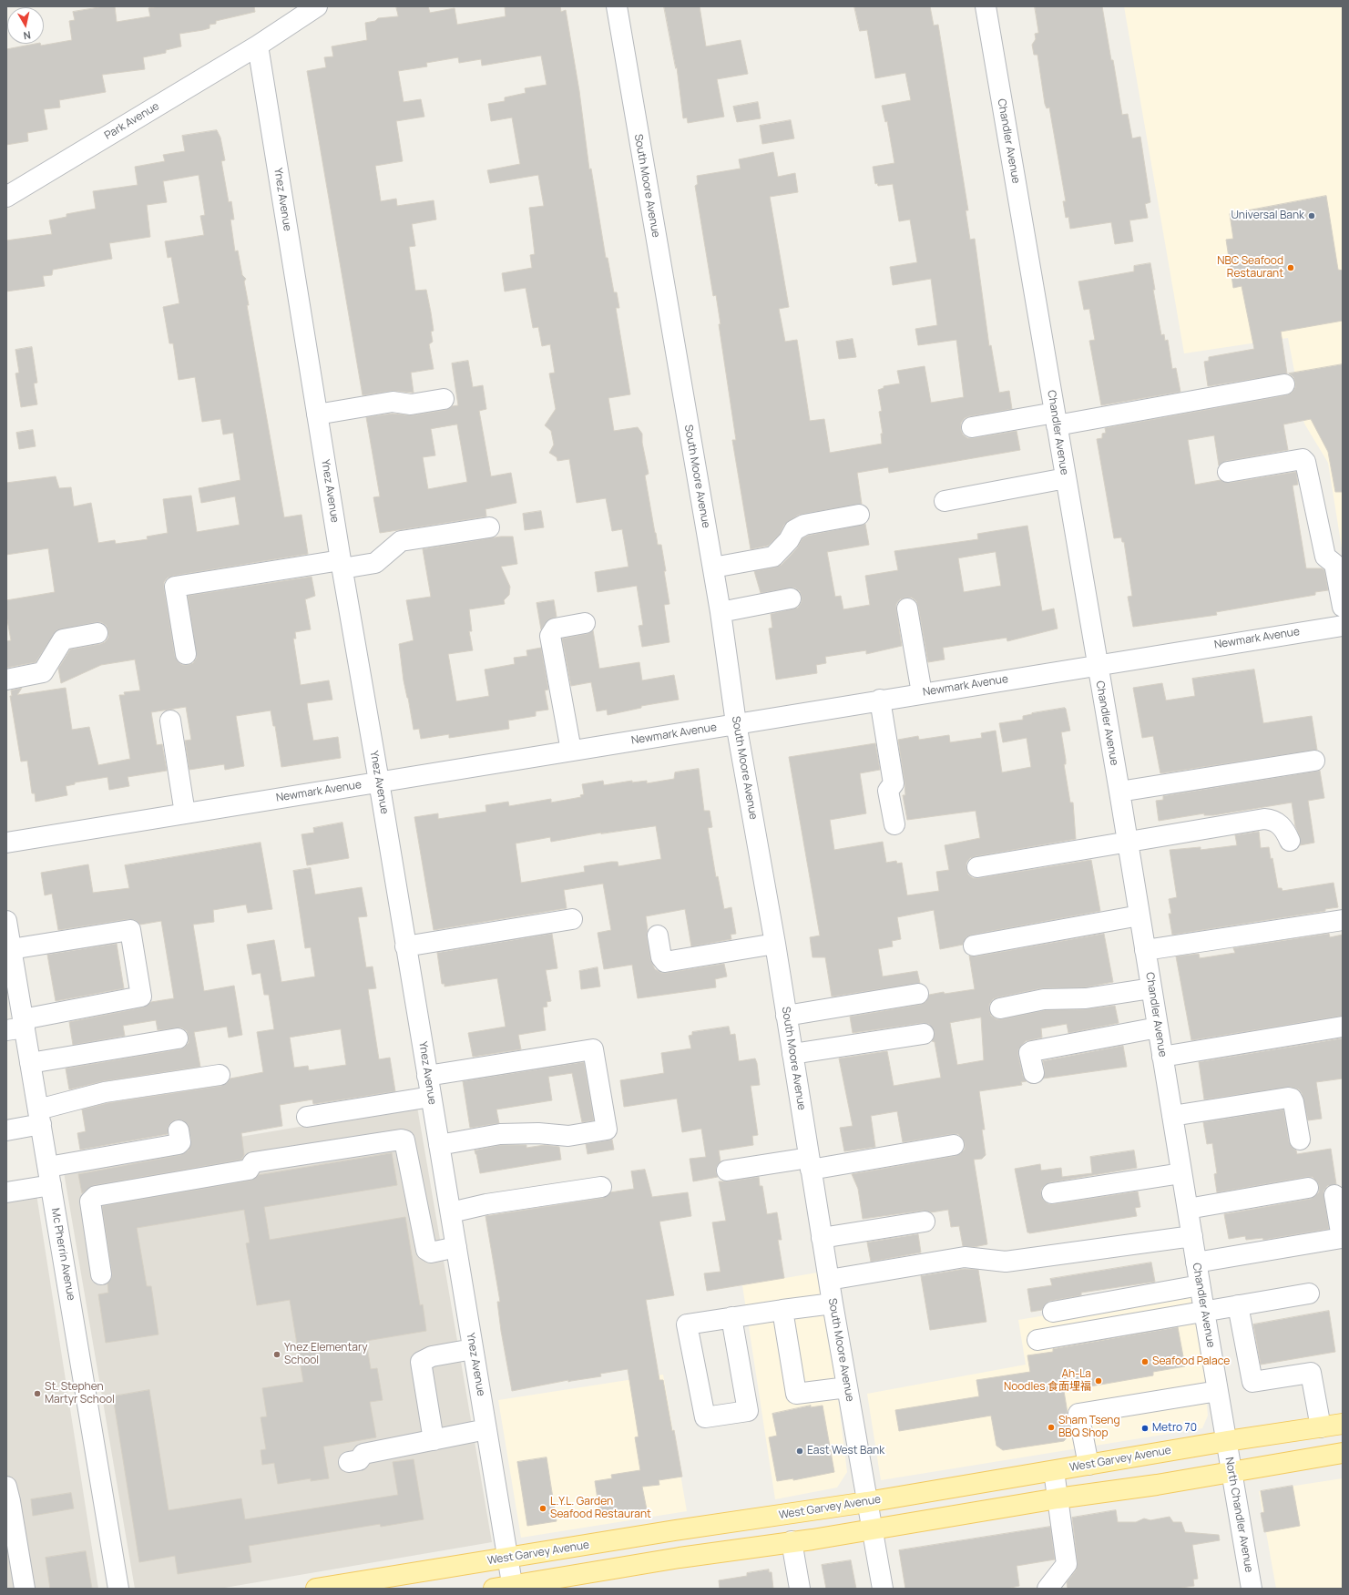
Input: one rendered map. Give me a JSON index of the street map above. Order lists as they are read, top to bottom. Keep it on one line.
{"streets":{"main road":["West Garvey Avenue"],"street":["Park Avenue","Chandler Avenue","South Moore Avenue","Ynez Avenue","Newmark Avenue","Mc Pherrin Avenue","North Chandler Avenue"]},"crossings":[["Park Avenue","Ynez Avenue"],["Chandler Avenue","Newmark Avenue"],["Chandler Avenue","West Garvey Avenue"],["Chandler Avenue","North Chandler Avenue"],["South Moore Avenue","Newmark Avenue"],["South Moore Avenue","West Garvey Avenue"],["Ynez Avenue","Newmark Avenue"],["Ynez Avenue","West Garvey Avenue"],["West Garvey Avenue","North Chandler Avenue"]],"places":["Universal Bank","NBC Seafood Restaurant","Ynez Elementary School","Seafood Palace","Ah-La Noodles 食面埋福","St. Stephen Martyr School","Sham Tseng BBQ Shop","Metro 70","East West Bank","L.Y.L. Garden Seafood Restaurant"],"north":"bottom"}
